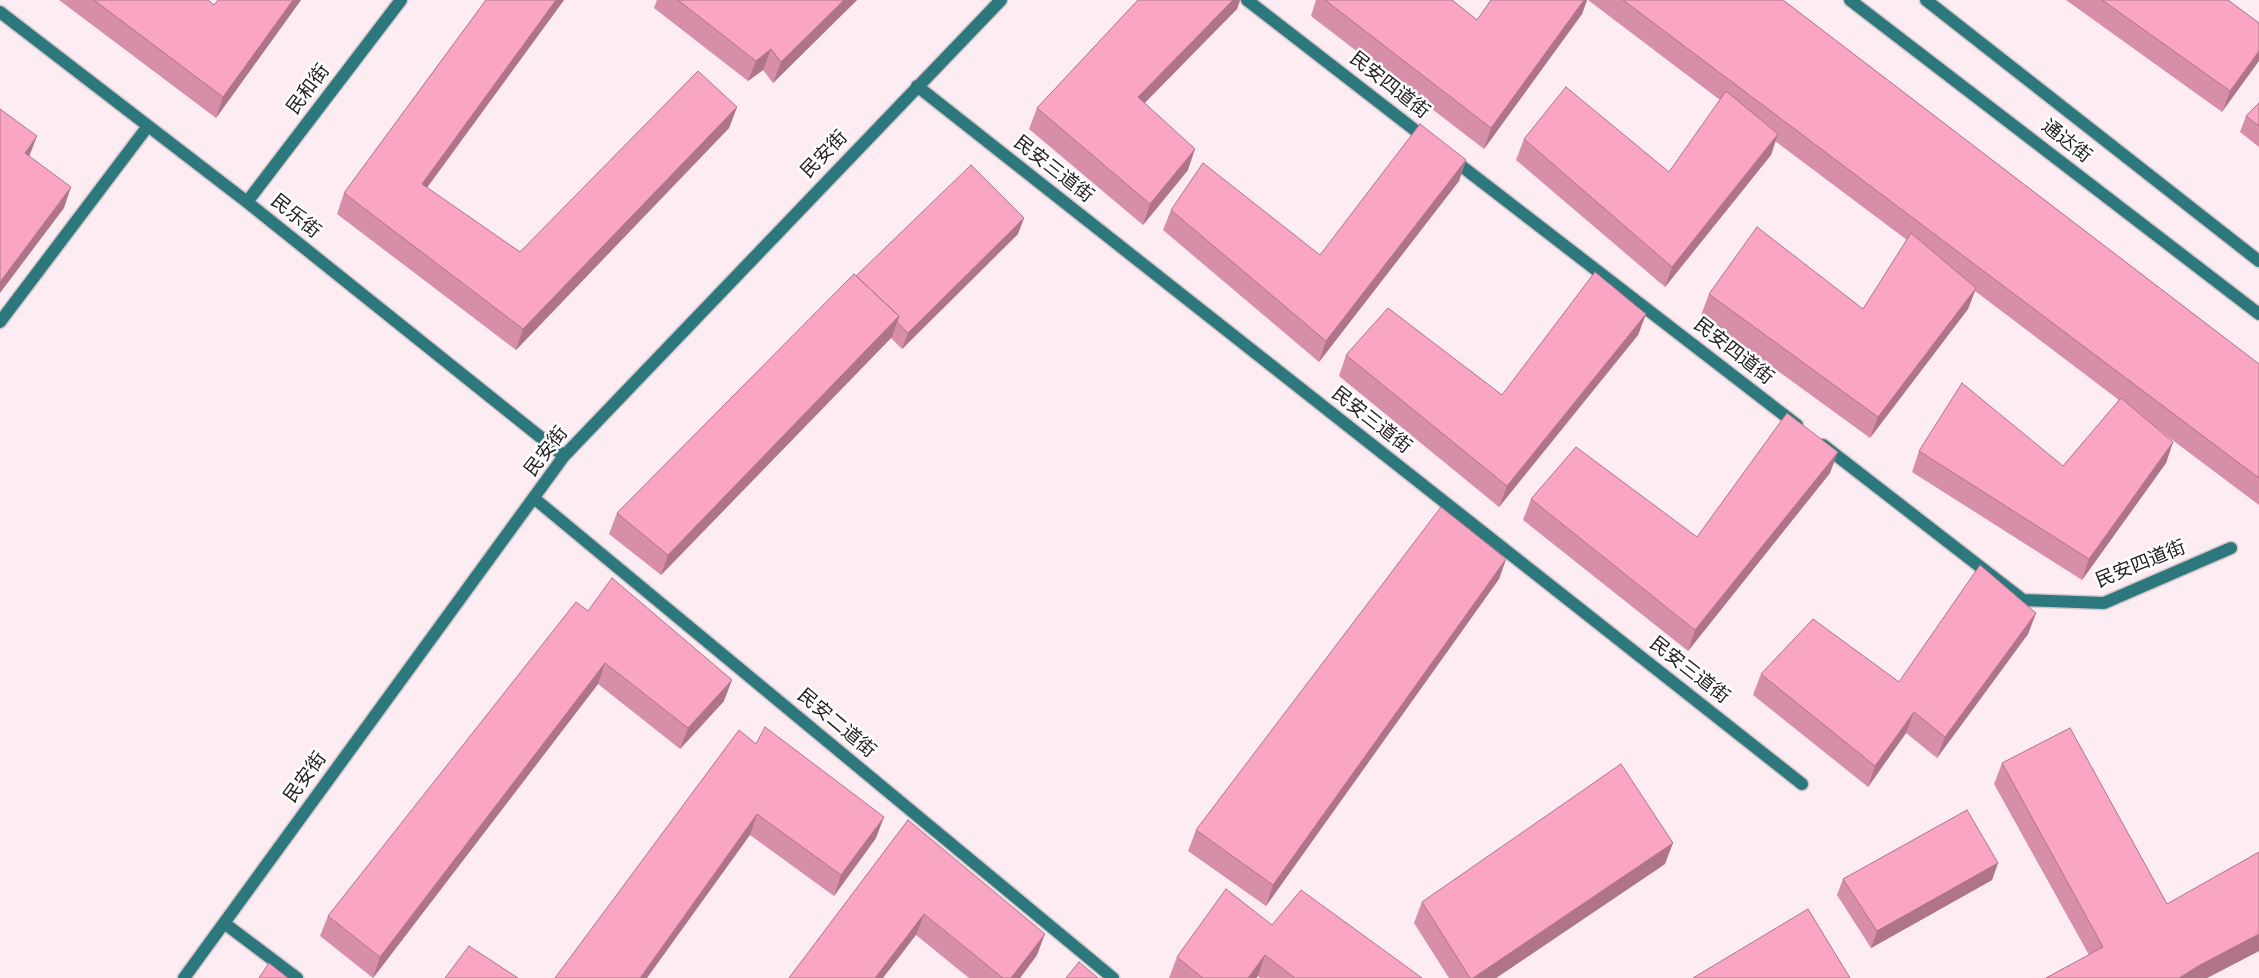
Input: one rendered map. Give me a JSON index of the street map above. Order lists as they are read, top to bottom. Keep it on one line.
{"streets":{"street":["民安四道街","民和街","通达街","民安街","民安三道街","民乐街","民安二道街"]},"crossings":[["民和街","民乐街"],["民安街","民安三道街"],["民安街","民乐街"],["民安街","民安二道街"]]}
